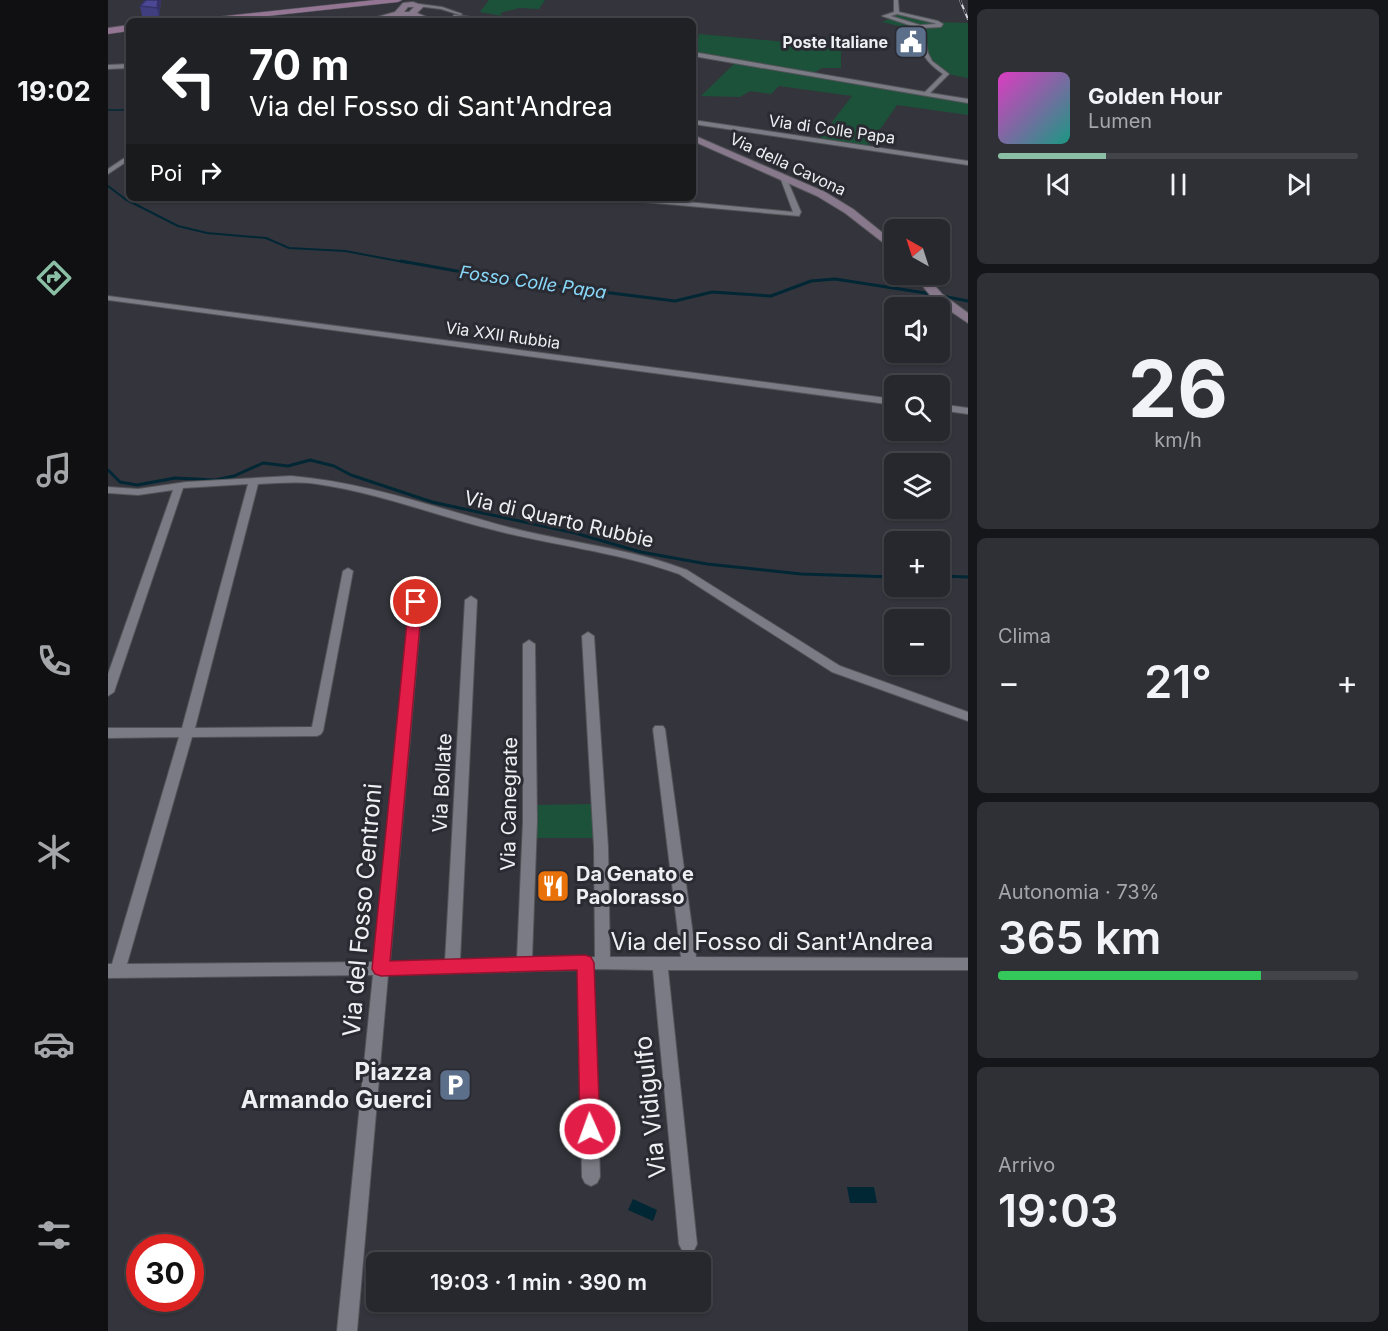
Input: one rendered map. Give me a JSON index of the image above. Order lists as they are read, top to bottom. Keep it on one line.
{"streets":{"main road":["Via della Cavona"],"street":["Via di Colle Papa","Via XXII Rubbia","Via di Quarto Rubbie","Via Bollate","Via Canegrate","Via del Fosso Centroni","Via del Fosso di Sant'Andrea","Via Vidigulfo"]},"crossings":[["Via Bollate","Via del Fosso di Sant'Andrea"],["Via Canegrate","Via del Fosso di Sant'Andrea"],["Via del Fosso Centroni","Via del Fosso di Sant'Andrea"],["Via del Fosso di Sant'Andrea","Via Vidigulfo"]],"water":["Fosso Colle Papa"],"places":{"public building":["Poste Italiane"],"restaurant":["Da Genato e Paolorasso"],"parking":["Piazza Armando Guerci"]},"north":"top left","page":{"tabs":"19:02","turn":["70 m","Via del Fosso di Sant'Andrea"],"song":["Golden Hour","Lumen"],"then":"Poi","map_buttons":["+","−"],"tile":[["26","km/h"],"Clima",["Autonomia · 73%","365 km"],["Arrivo","19:03"]],"heat":["−","21°","+"],"limit":"30","trip":"19:03 · 1 min · 390 m"}}
